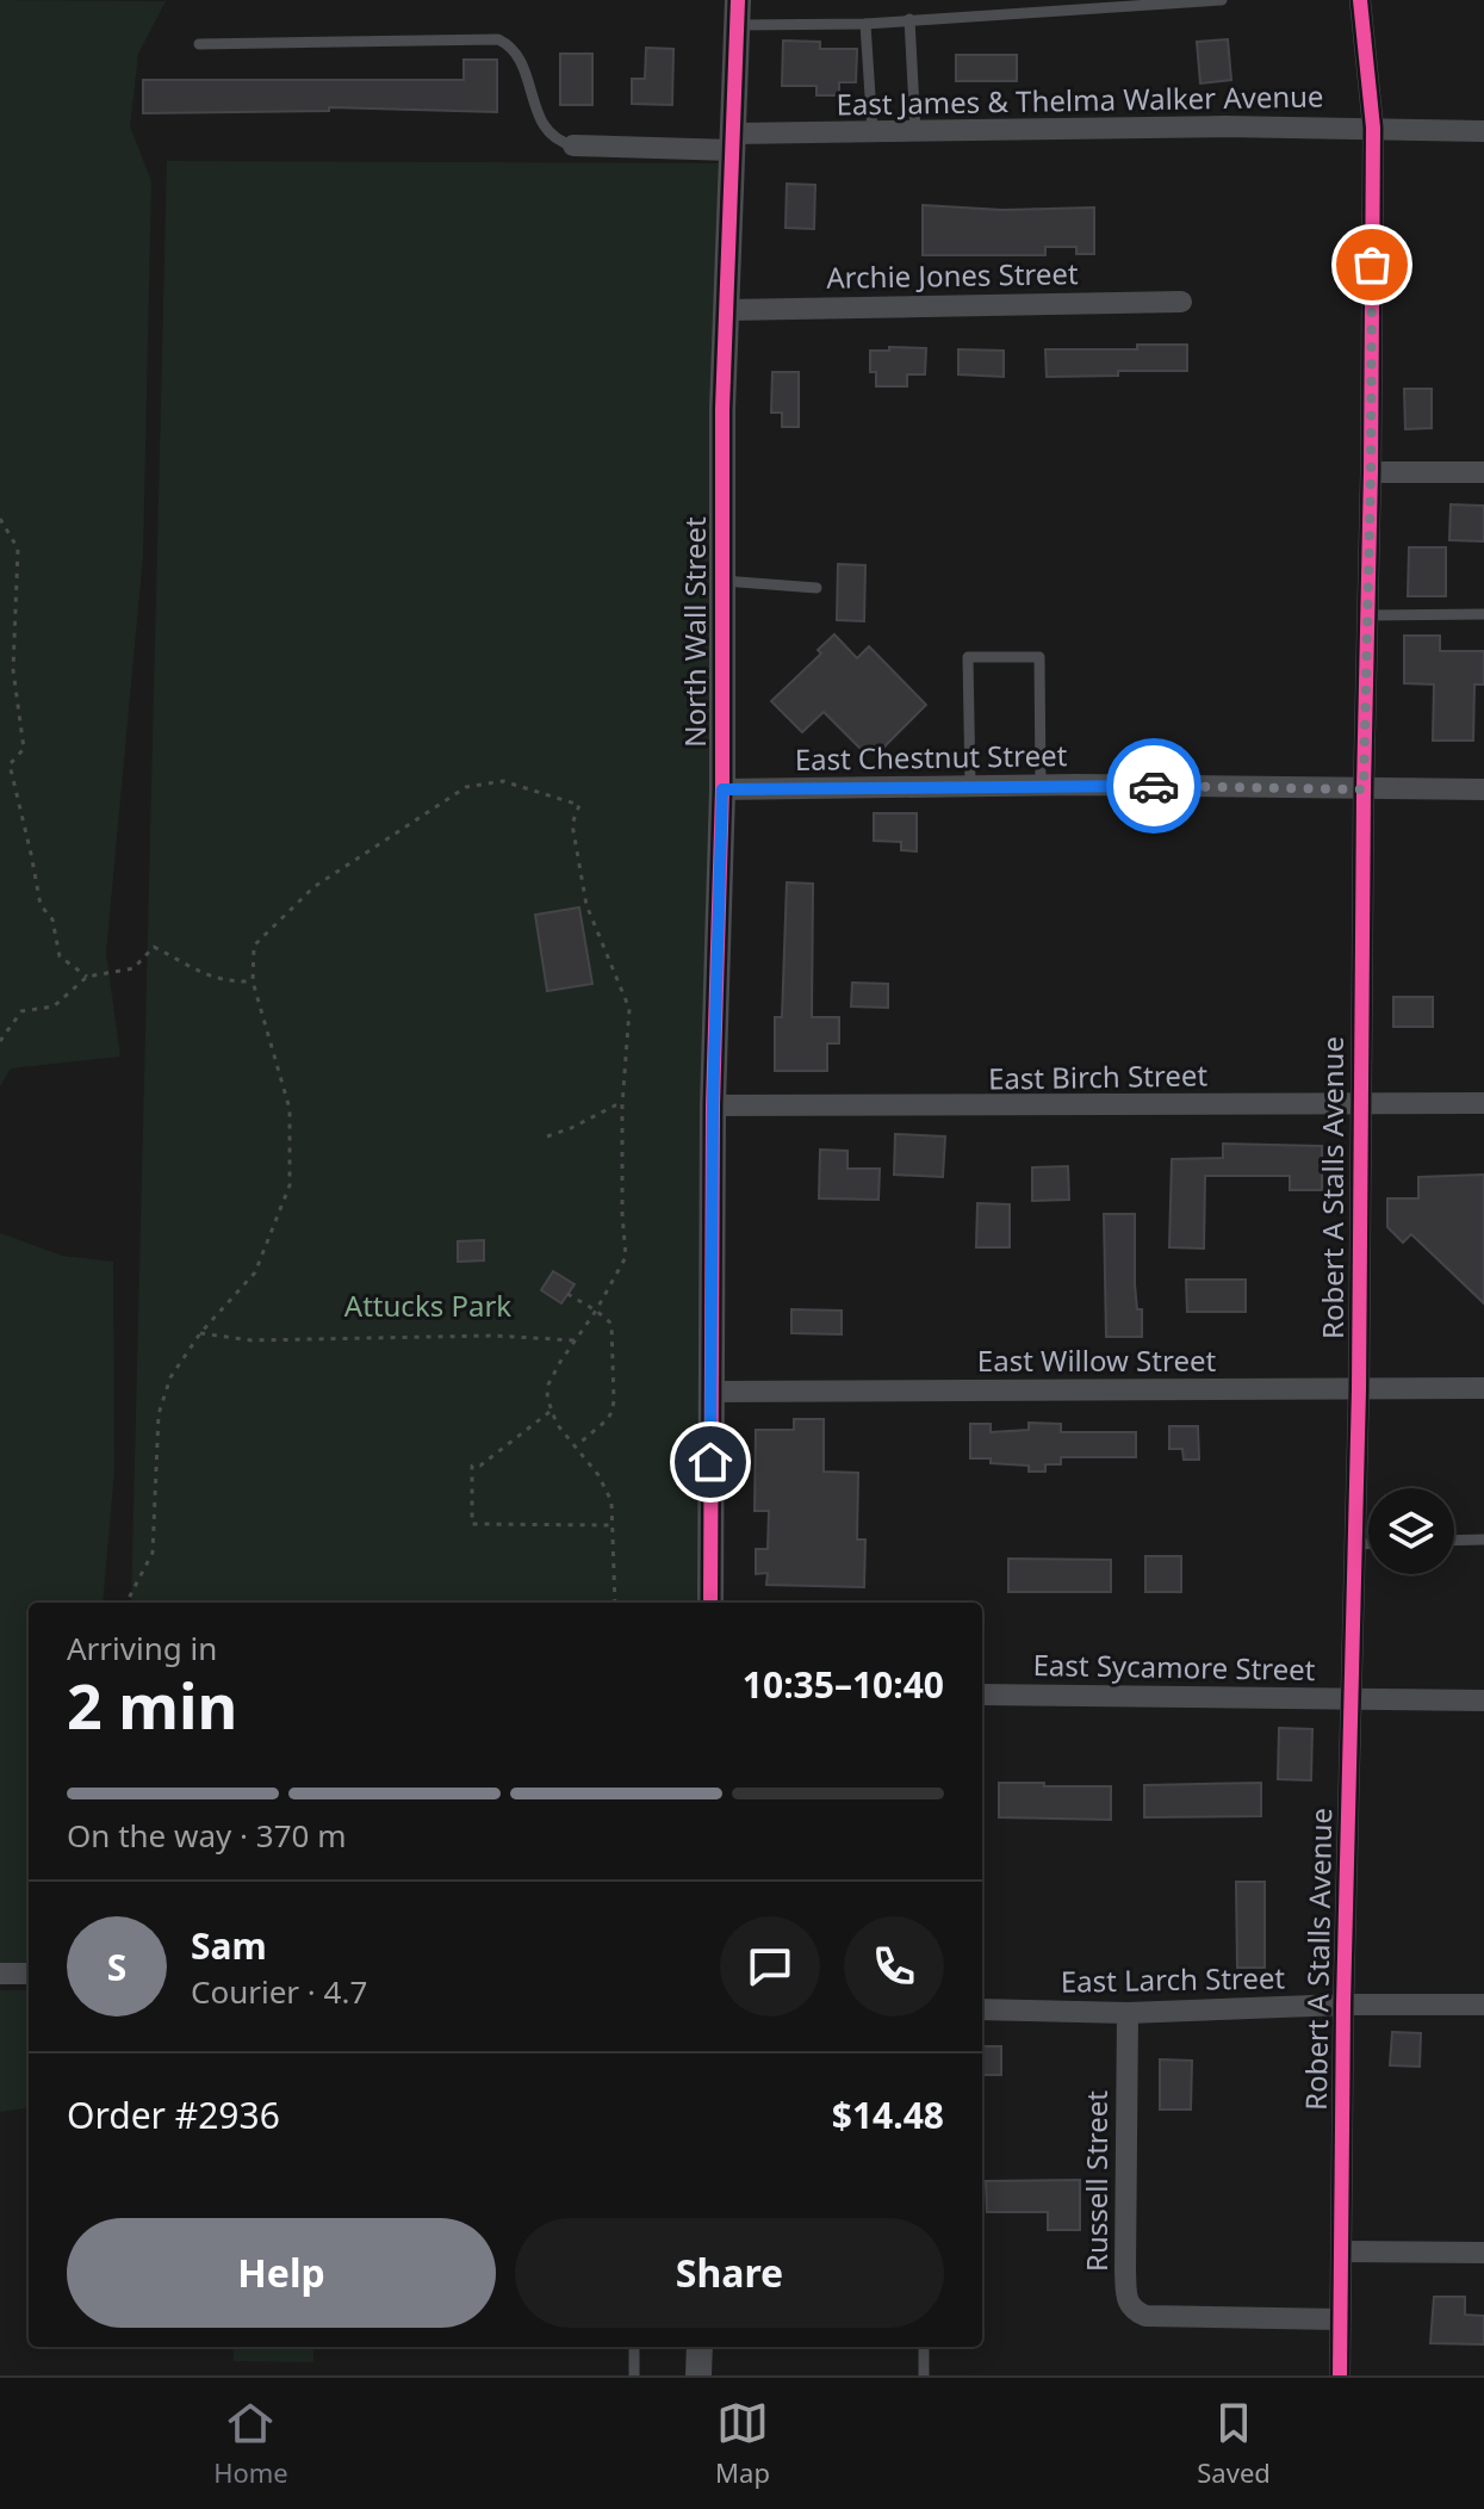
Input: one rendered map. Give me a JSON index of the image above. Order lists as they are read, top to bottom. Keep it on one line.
{"streets":{"street":["East James & Thelma Walker Avenue","Archie Jones Street","North Wall Street","East Chestnut Street","East Birch Street","Robert A Stalls Avenue","East Willow Street","East Sycamore Street","East Larch Street","Russell Street"]},"crossings":[["East James & Thelma Walker Avenue","North Wall Street"],["East James & Thelma Walker Avenue","Robert A Stalls Avenue"],["Archie Jones Street","North Wall Street"],["North Wall Street","East Chestnut Street"],["North Wall Street","East Birch Street"],["North Wall Street","East Willow Street"],["East Chestnut Street","Robert A Stalls Avenue"],["East Birch Street","Robert A Stalls Avenue"],["Robert A Stalls Avenue","East Willow Street"],["Robert A Stalls Avenue","East Sycamore Street"],["Robert A Stalls Avenue","East Larch Street"],["Robert A Stalls Avenue","Russell Street"],["East Larch Street","Russell Street"]],"parks":["Attucks Park"],"page":{"heading":["2 min","Arriving in","10:35–10:40"],"panel":["Sam","Courier · 4.7","Order #2936","$14.48"],"bar":"On the way · 370 m","round":"S","buttons":["Help","Share"],"tabs":["Home","Map","Saved"]}}
